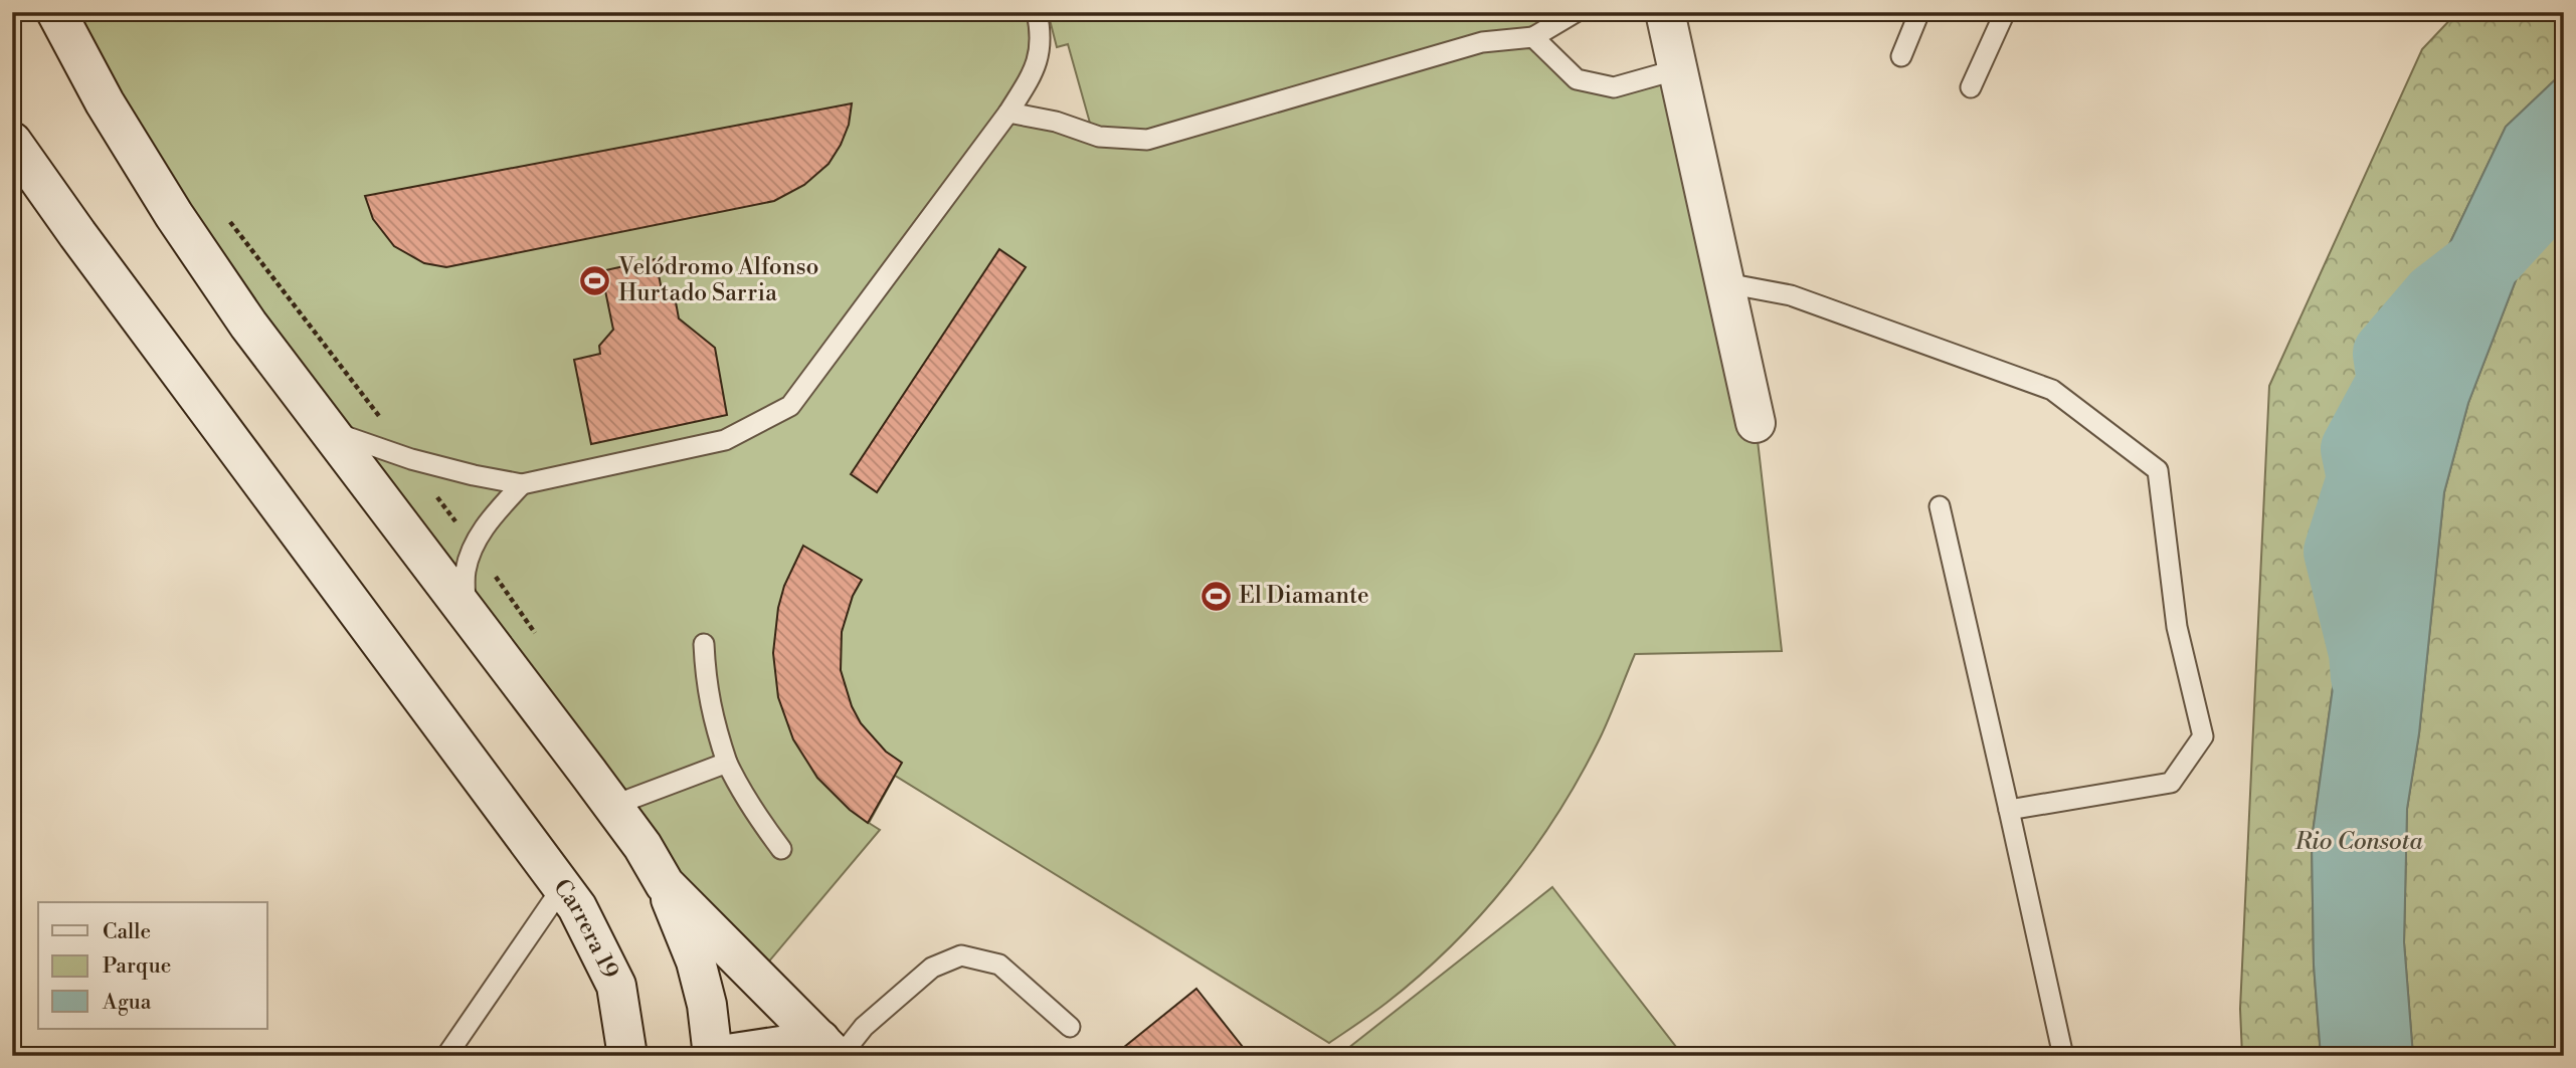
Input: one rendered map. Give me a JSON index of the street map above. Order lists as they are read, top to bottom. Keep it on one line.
{"streets":{"street":["Carrera 19"]},"water":["Rio Consota"],"places":{"sports":["Velódromo Alfonso Hurtado Sarria","El Diamante"]},"legend":["Calle","Parque","Agua"]}
